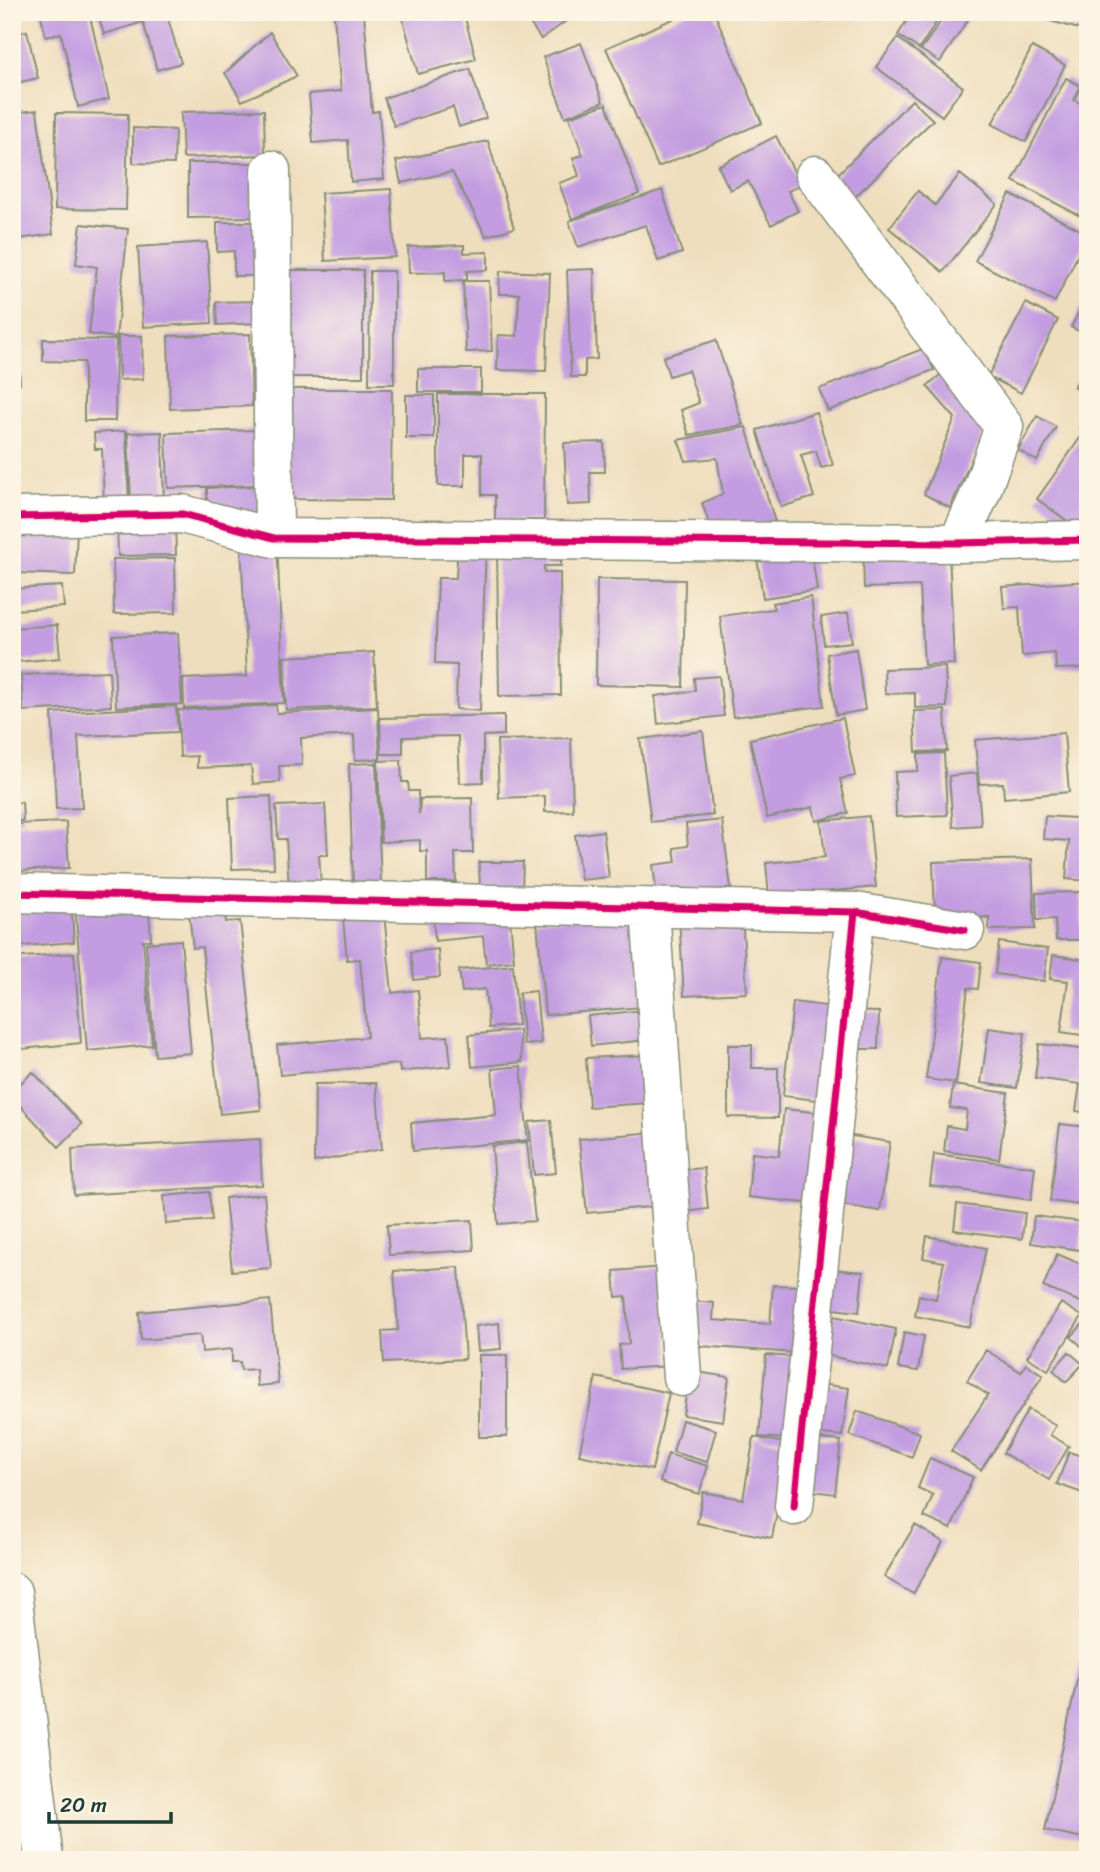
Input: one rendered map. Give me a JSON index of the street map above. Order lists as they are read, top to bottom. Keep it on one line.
{"scale_bar":"20 m"}
